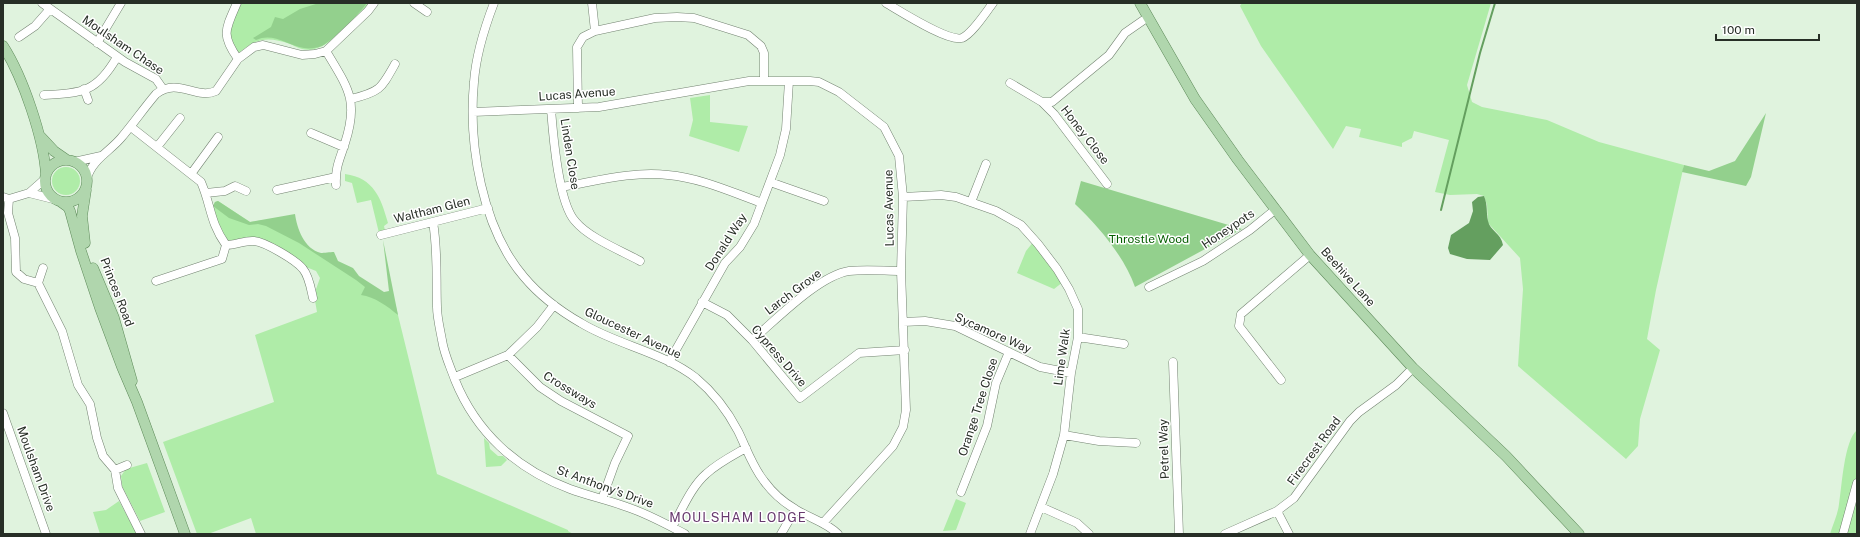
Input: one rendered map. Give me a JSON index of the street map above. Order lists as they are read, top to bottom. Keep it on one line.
{"streets":{"main road":["Beehive Lane","Princes Road"],"street":["Moulsham Chase","Lucas Avenue","Honey Close","Linden Close","Waltham Glen","Honeypots","Donald Way","Larch Grove","Gloucester Avenue","Sycamore Way","Cypress Drive","Lime Walk","Crossways","Orange Tree Close","Petrel Way","Firecrest Road","Moulsham Drive","St Anthony's Drive"]},"crossings":[["Lucas Avenue","Linden Close"],["Lucas Avenue","Donald Way"],["Lucas Avenue","Larch Grove"],["Lucas Avenue","Gloucester Avenue"],["Lucas Avenue","Sycamore Way"],["Lucas Avenue","Cypress Drive"],["Lucas Avenue","Lime Walk"],["Honey Close","Beehive Lane"],["Waltham Glen","Gloucester Avenue"],["Waltham Glen","St Anthony's Drive"],["Honeypots","Beehive Lane"],["Donald Way","Gloucester Avenue"],["Donald Way","Cypress Drive"],["Beehive Lane","Firecrest Road"],["Larch Grove","Cypress Drive"],["Sycamore Way","Lime Walk"],["Sycamore Way","Orange Tree Close"],["Crossways","St Anthony's Drive"]],"districts":["MOULSHAM LODGE"],"parks":["Throstle Wood"],"scale_bar":"100 m"}
